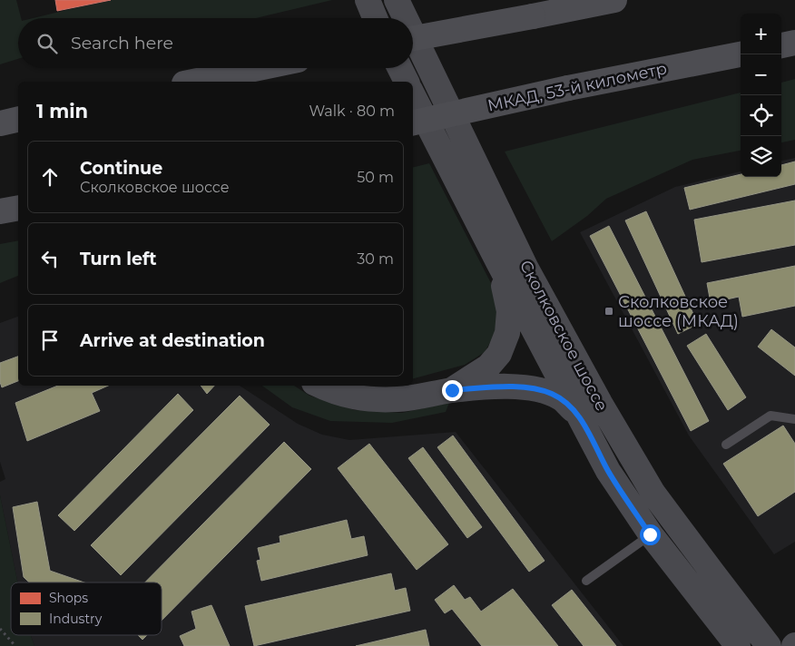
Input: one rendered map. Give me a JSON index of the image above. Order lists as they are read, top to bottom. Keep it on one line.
{"streets":{"highway":["МКАД, 53-й километр"],"main road":["Сколковское шоссе"]},"places":{"transit":["Сколковское шоссе (МКАД)"]},"legend":["Shops","Industry"],"page":{"map_buttons":["+","−"],"search":"Search here","heading":["1 min","Walk · 80 m"],"list":[["Continue","Сколковское шоссе","50 m"],["Turn left","30 m"],"Arrive at destination"]}}
